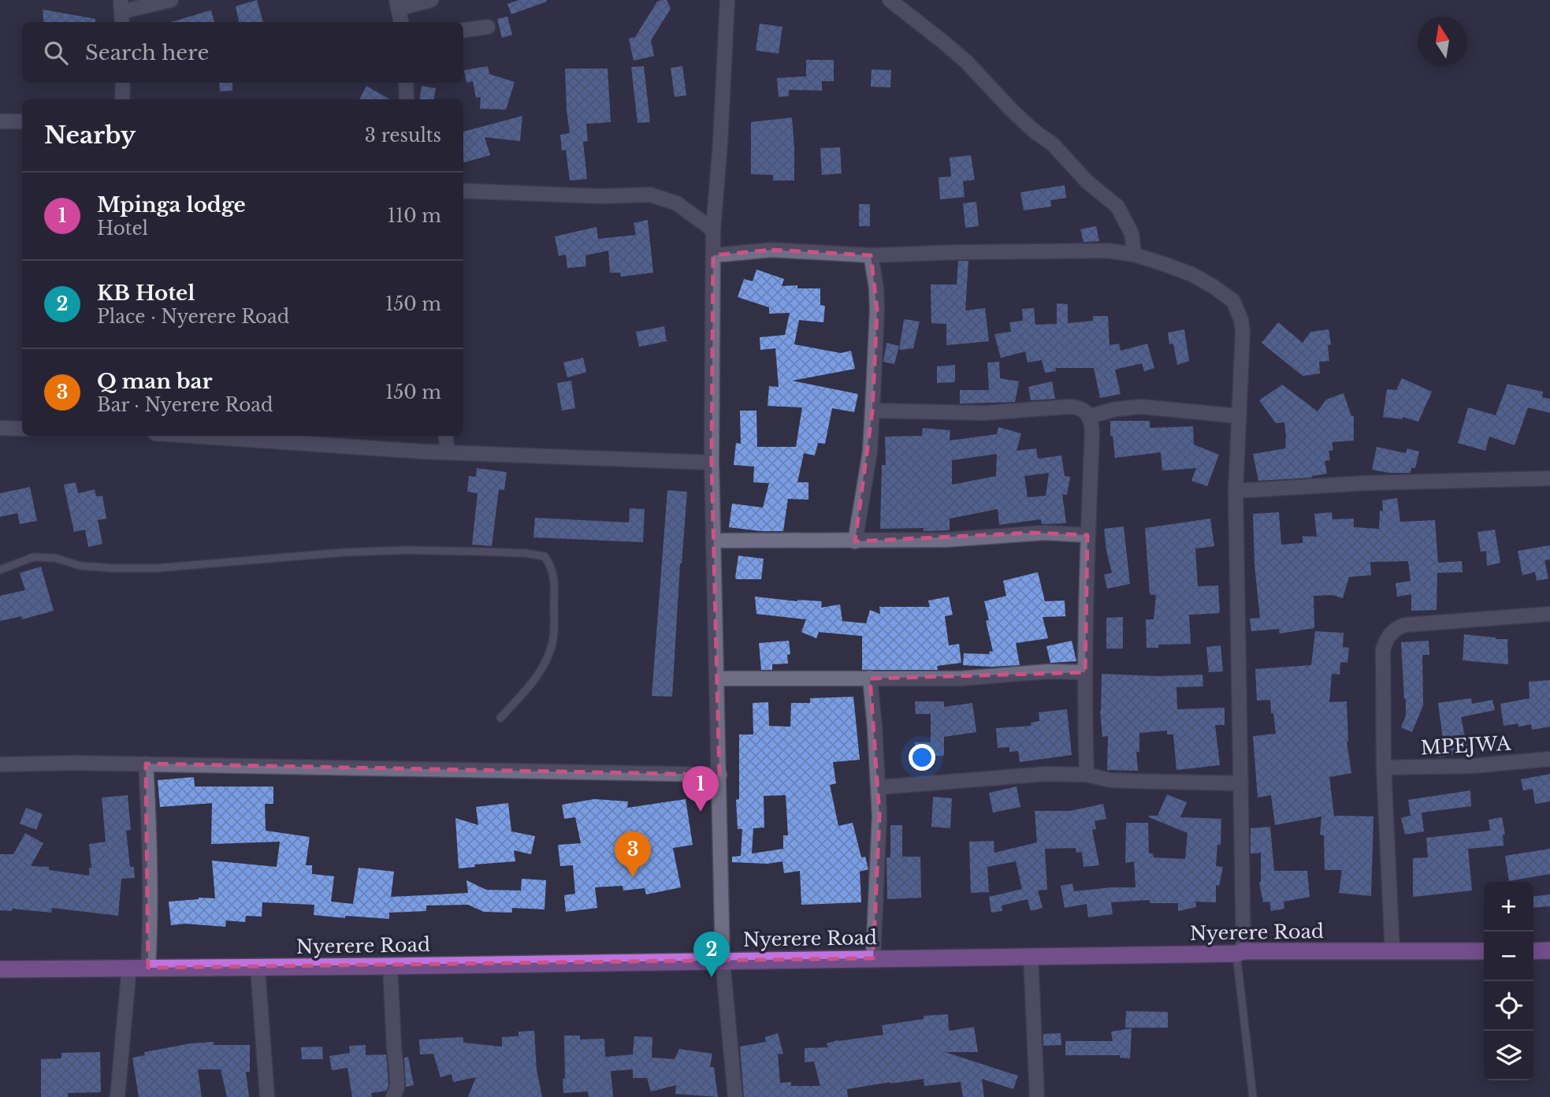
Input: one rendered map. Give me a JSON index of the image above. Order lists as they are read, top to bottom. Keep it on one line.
{"streets":{"highway":["Nyerere Road"],"street":["MPEJWA"]},"north":"top","page":{"search":"Search here","heading":["Nearby","3 results"],"list":[{"mark":"1","name":"Mpinga lodge","note":"Hotel","value":"110 m"},{"mark":"2","name":"KB Hotel","note":"Place · Nyerere Road","value":"150 m"},{"mark":"3","name":"Q man bar","note":"Bar · Nyerere Road","value":"150 m"}],"pins":["1","3","2"],"map_buttons":["+","−"]}}
